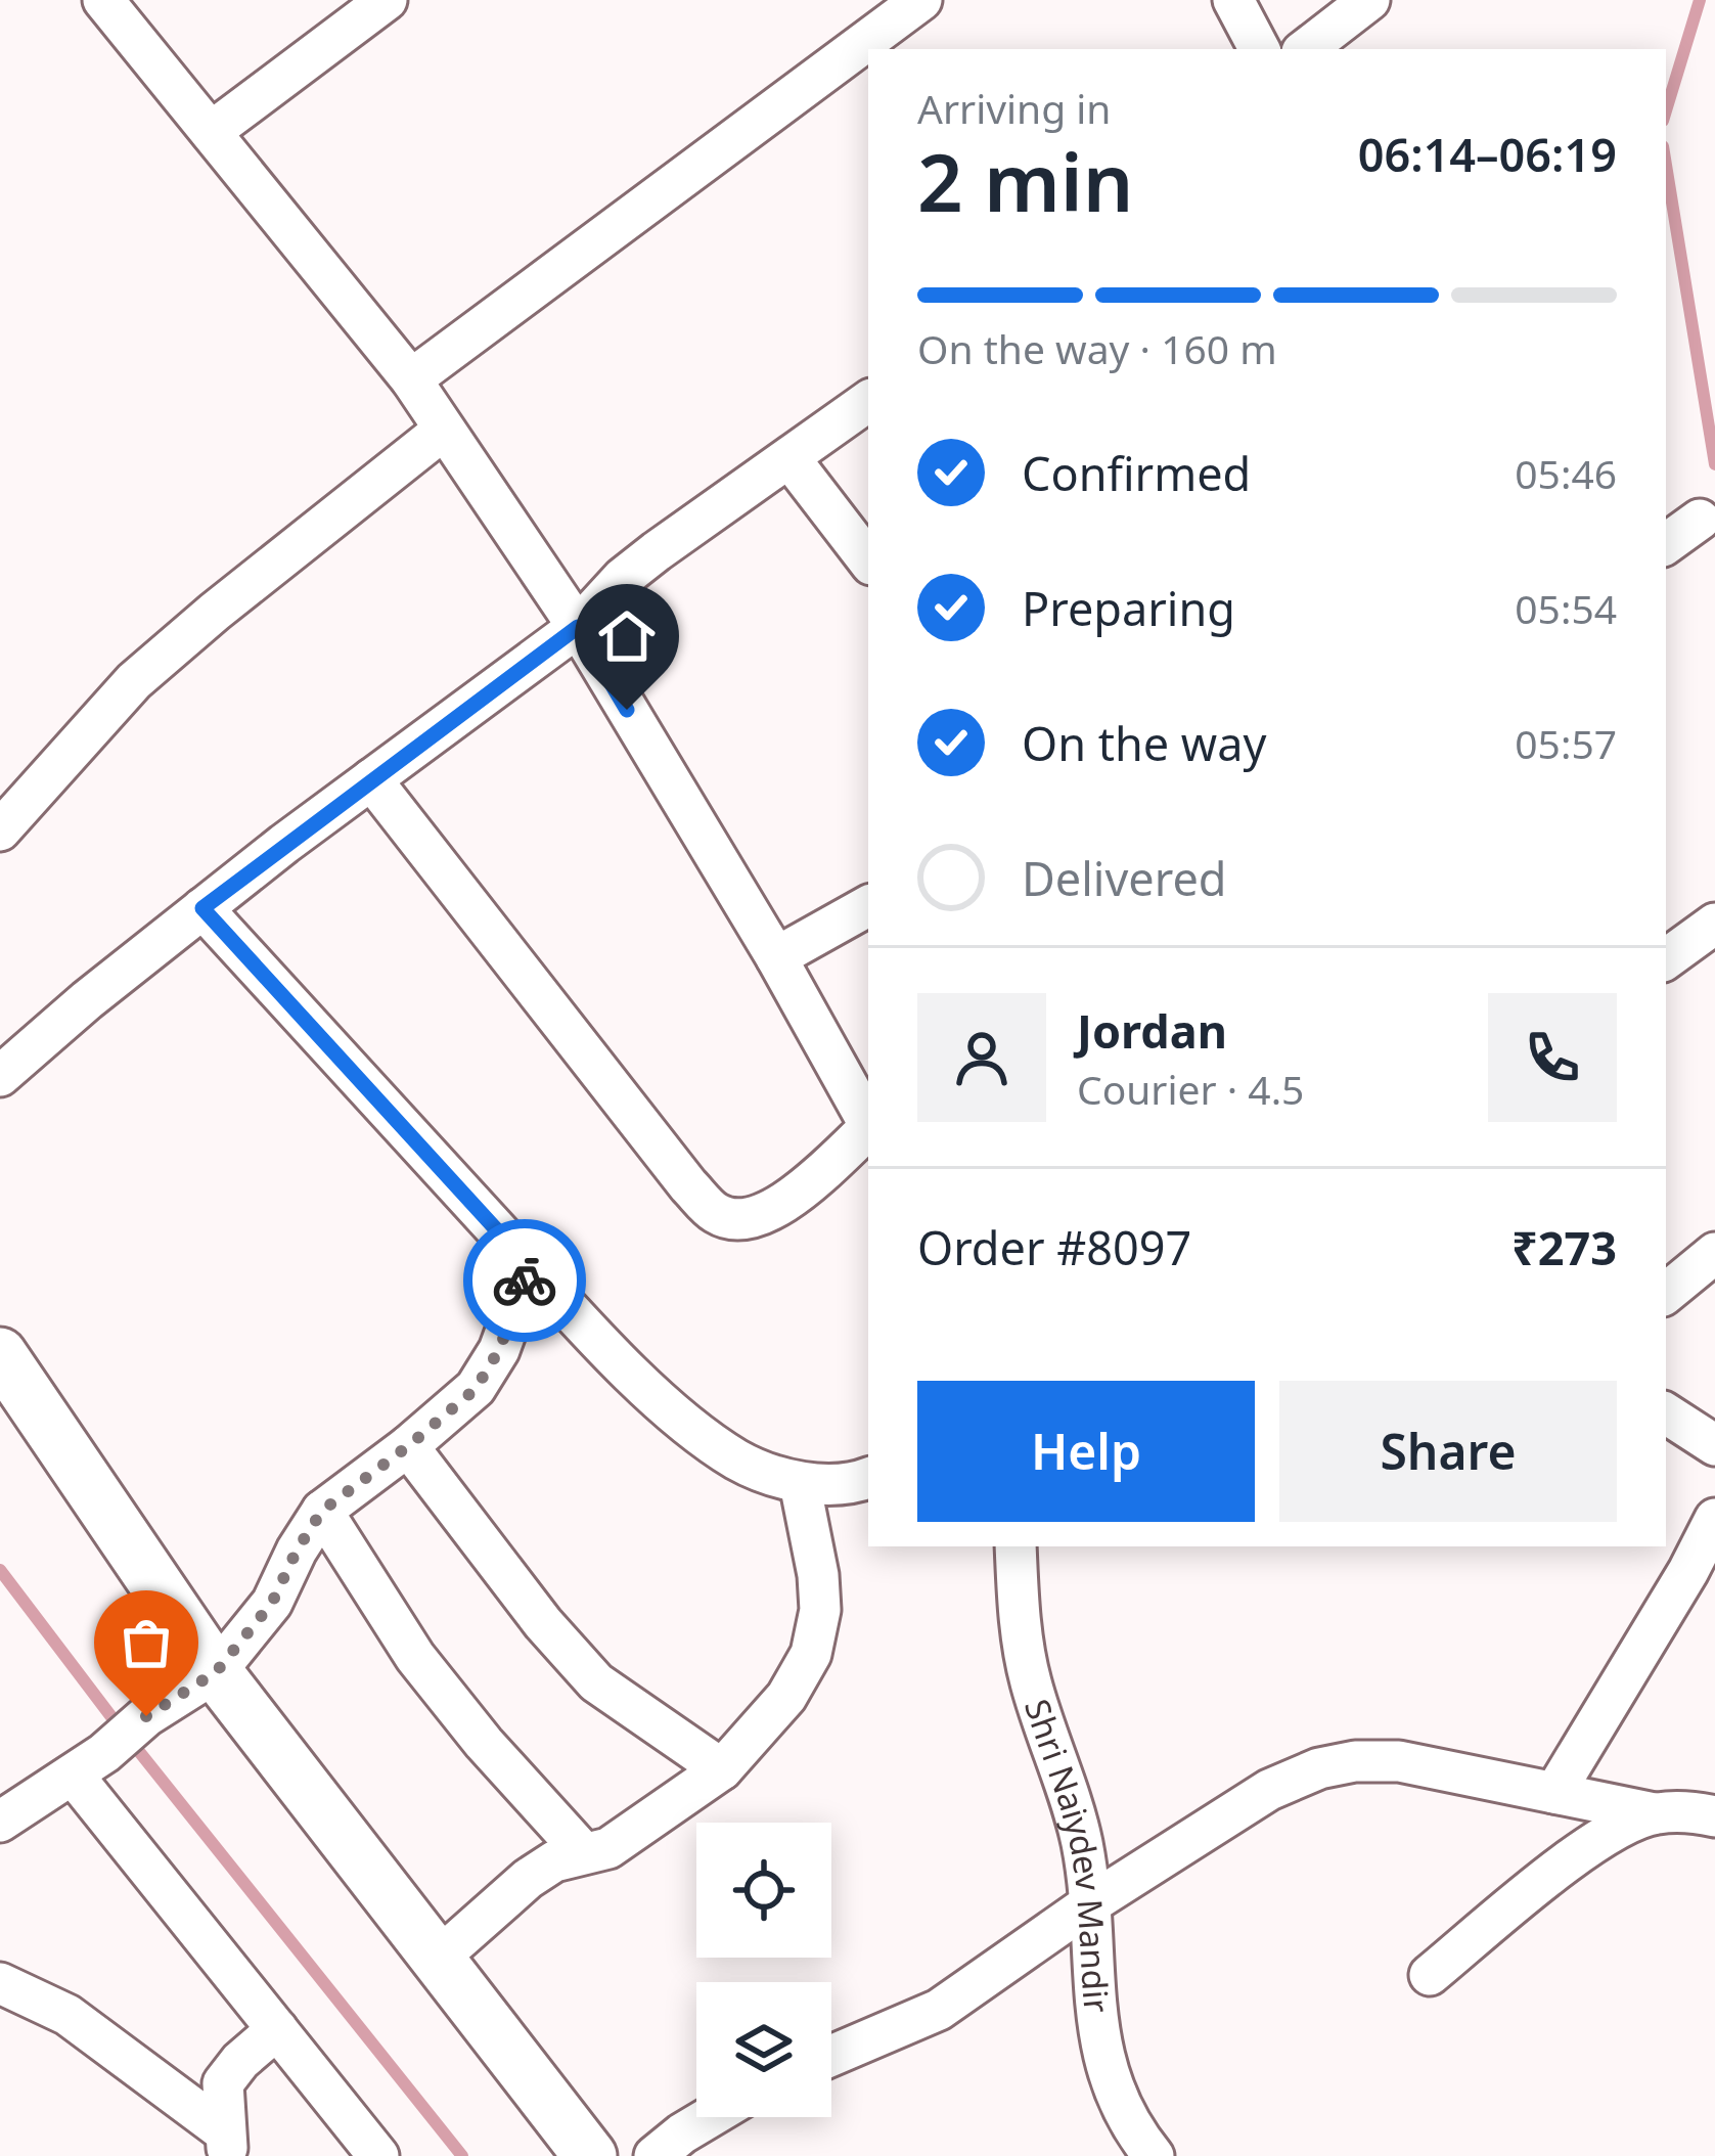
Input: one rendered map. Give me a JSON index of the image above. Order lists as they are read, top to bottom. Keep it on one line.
{"streets":{"street":["Shri Naiydev Mandir"]},"page":{"heading":["2 min","Arriving in","06:14–06:19"],"panel":["Jordan","Courier · 4.5","Order #8097","₹273"],"bar":"On the way · 160 m","list":[["Confirmed","05:46"],["Preparing","05:54"],["On the way","05:57"],"Delivered"],"buttons":["Help","Share"]}}
